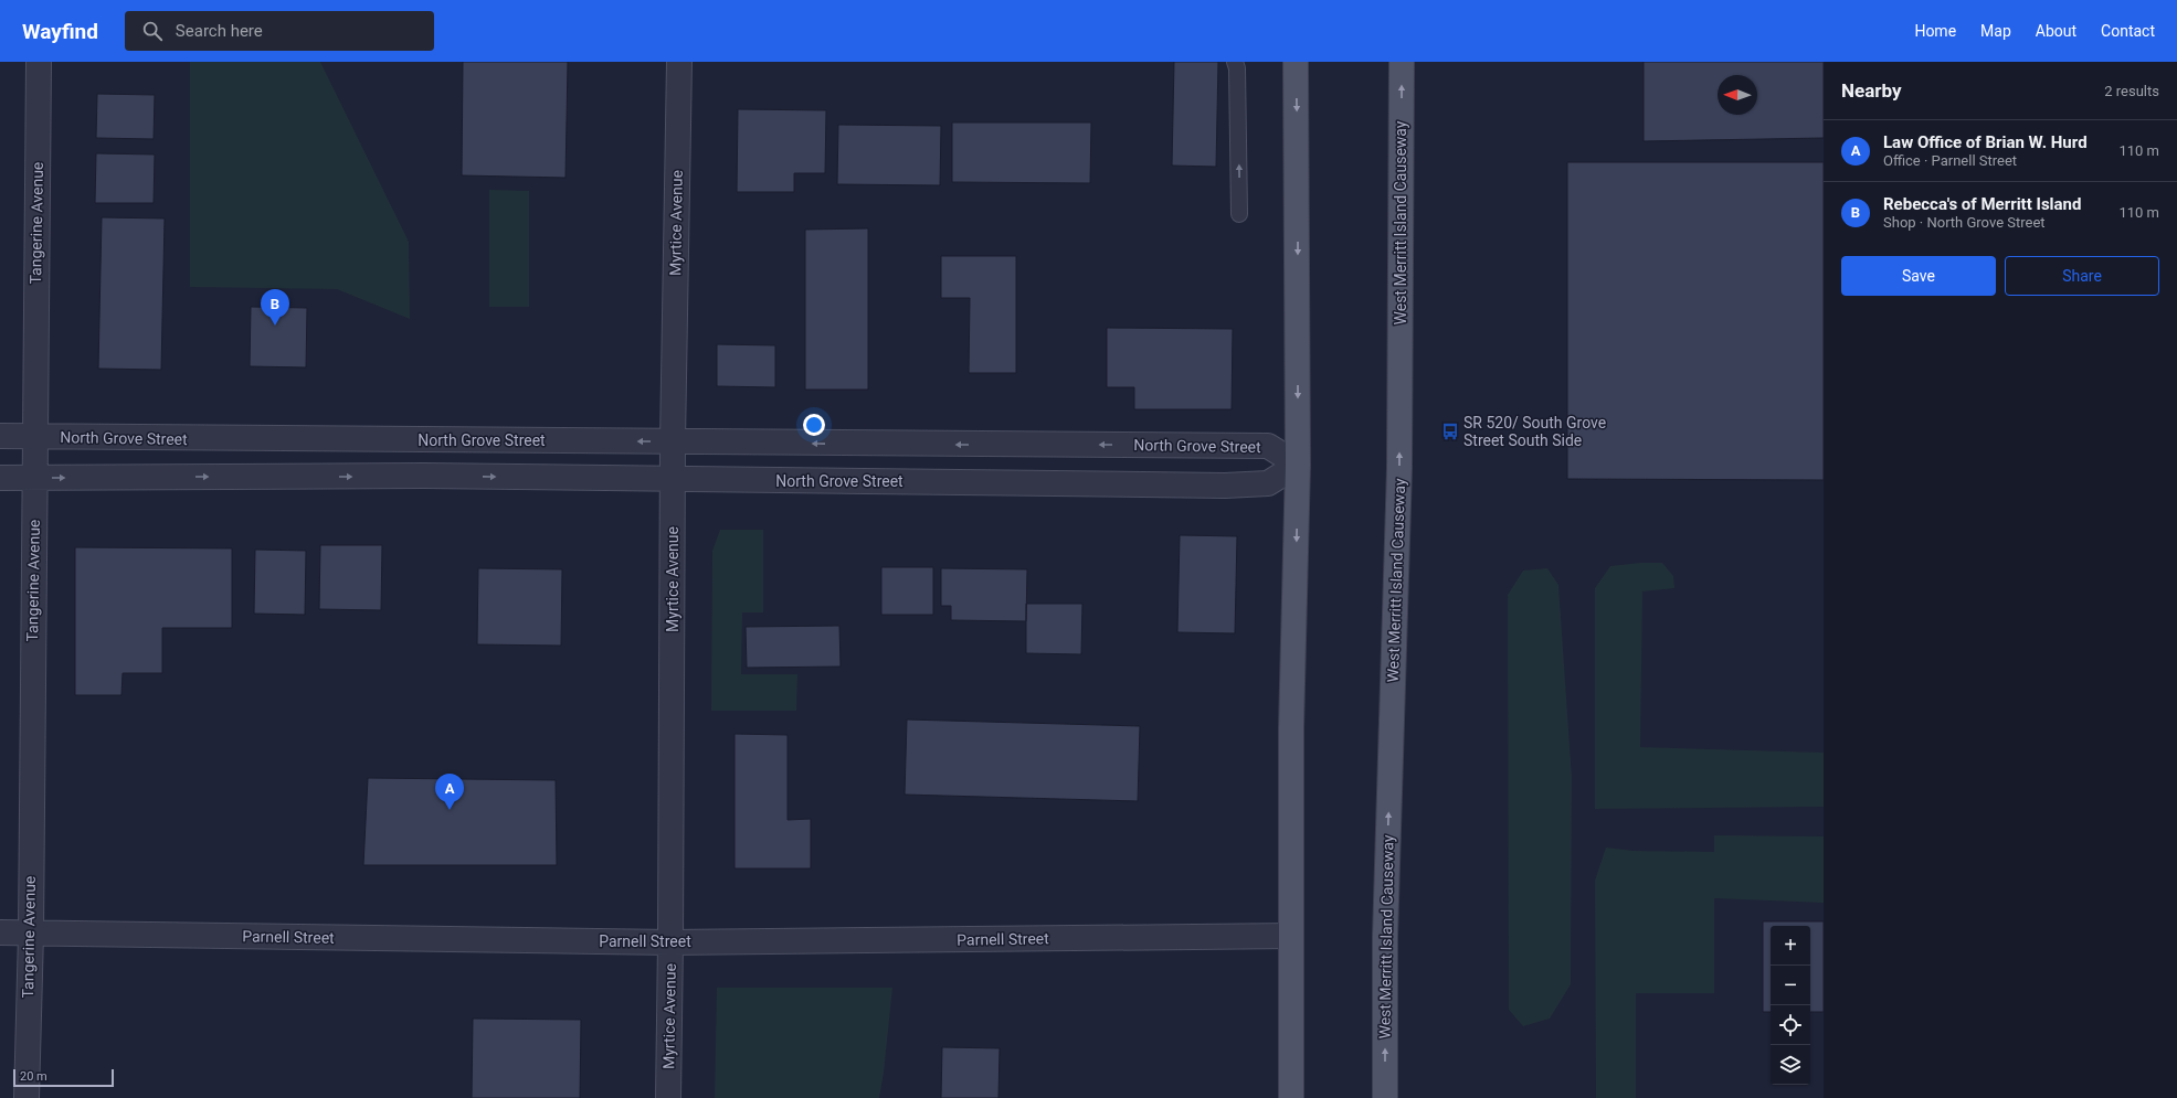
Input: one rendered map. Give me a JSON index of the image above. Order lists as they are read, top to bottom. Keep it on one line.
{"streets":{"main road":["West Merritt Island Causeway"],"street":["Tangerine Avenue","Myrtice Avenue","North Grove Street","Parnell Street"]},"crossings":[["Tangerine Avenue","North Grove Street"],["Tangerine Avenue","Parnell Street"],["Myrtice Avenue","North Grove Street"],["Myrtice Avenue","Parnell Street"]],"places":{"bus stop":["SR 520/ South Grove Street South Side"]},"scale_bar":"20 m","north":"left","page":{"header":"Wayfind","search":"Search here","nav":["Home","Map","About","Contact"],"heading":["Nearby","2 results"],"list":[{"mark":"A","name":"Law Office of Brian W. Hurd","note":"Office · Parnell Street","value":"110 m"},{"mark":"B","name":"Rebecca's of Merritt Island","note":"Shop · North Grove Street","value":"110 m"}],"buttons":["Save","Share"],"pins":["B","A"],"map_buttons":["+","−"],"scale":"20 m"}}
